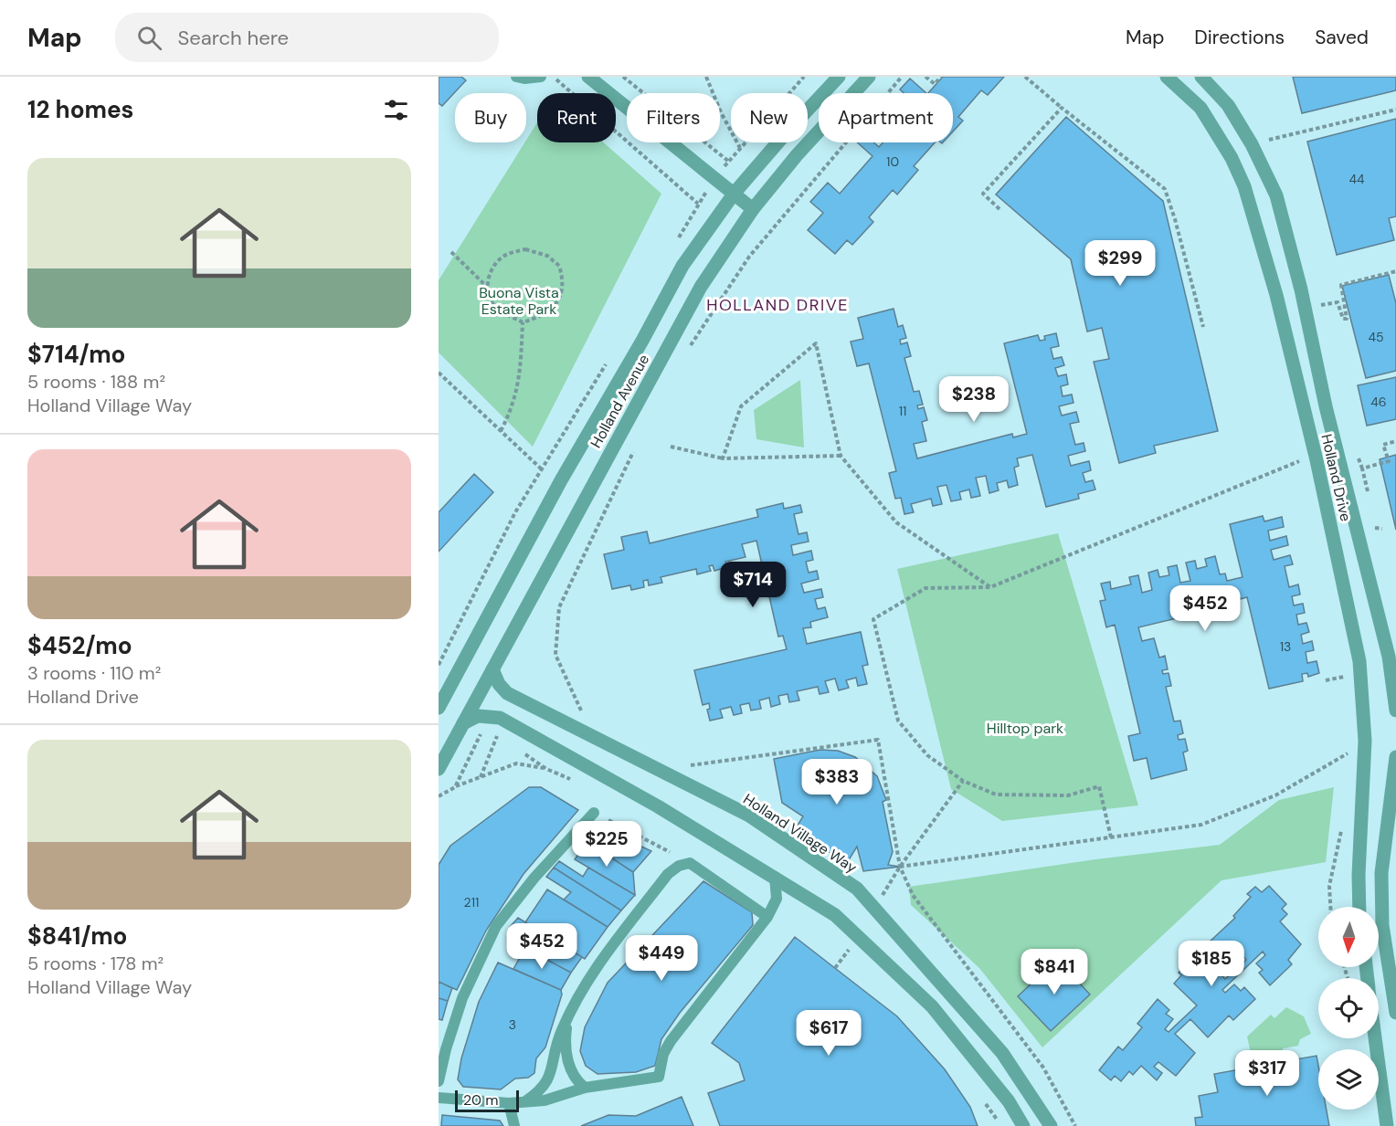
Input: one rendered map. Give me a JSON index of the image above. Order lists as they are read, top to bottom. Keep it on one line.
{"streets":{"street":["Holland Avenue","Holland Drive","Holland Village Way"]},"crossings":[["Holland Avenue","Holland Village Way"]],"districts":["HOLLAND DRIVE"],"parks":["Buona Vista Estate Park","Hilltop park"],"house_numbers":["10","44","45","46","11","13","211","3"],"scale_bar":"20 m","north":"bottom","page":{"header":"Map","search":"Search here","nav":["Map","Directions","Saved"],"heading":"12 homes","chip":["Buy","Rent","Filters","New","Apartment"],"list":[{"name":"$714/mo","note":"5 rooms · 188 m² · Holland Village Way"},{"name":"$452/mo","note":"3 rooms · 110 m² · Holland Drive"},{"name":"$841/mo","note":"5 rooms · 178 m² · Holland Village Way"}],"price":["$299","$238","$714","$452","$383","$225","$452","$449","$185","$841","$617","$317"],"scale":"20 m"}}
